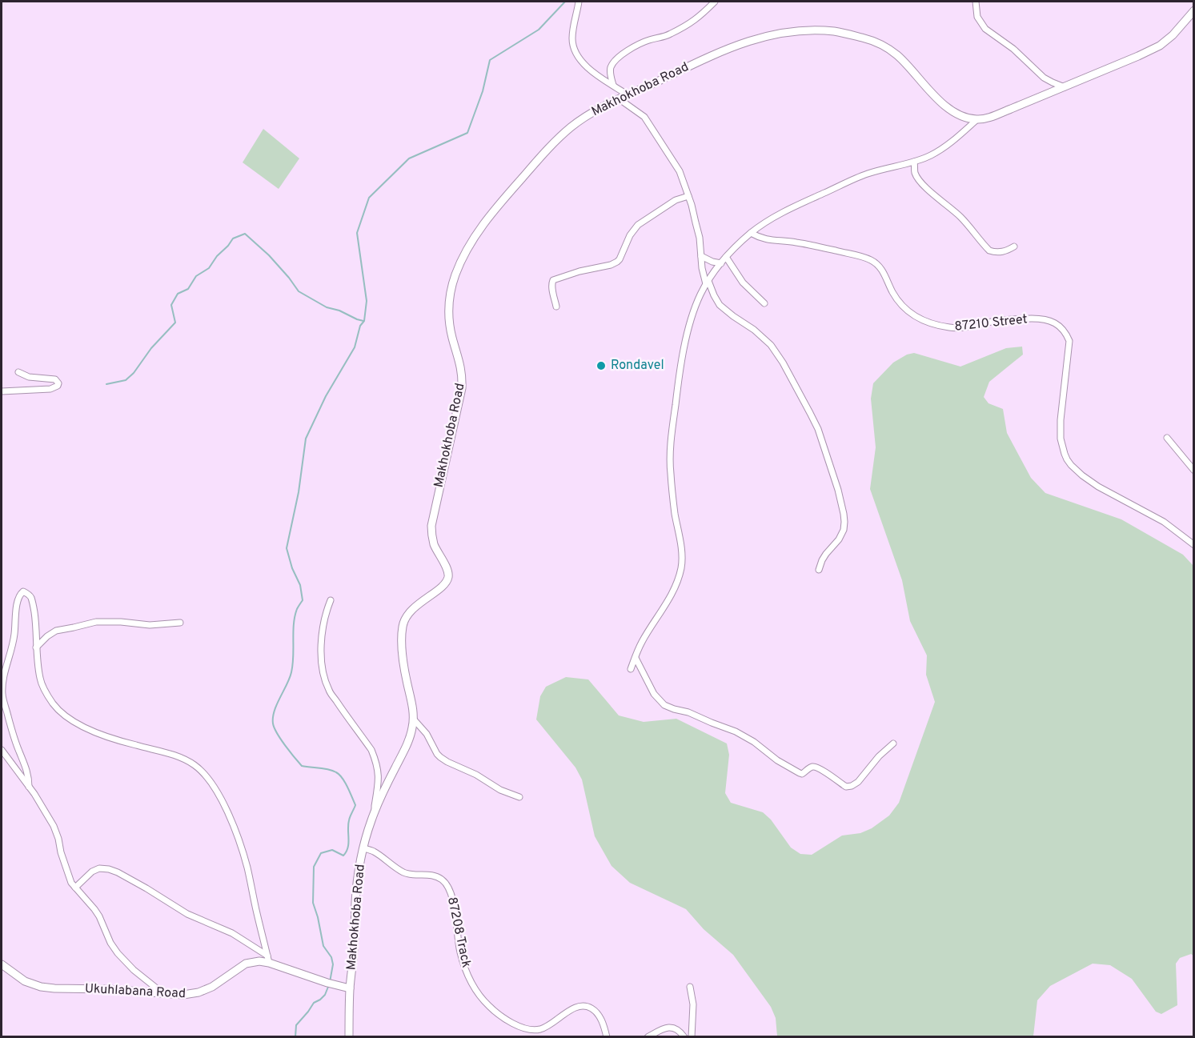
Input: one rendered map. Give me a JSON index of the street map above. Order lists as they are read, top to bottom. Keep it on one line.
{"streets":{"street":["Makhokhoba Road","87210 Street","87208 Track","Ukuhlabana Road"]},"crossings":[["Makhokhoba Road","87208 Track"],["Makhokhoba Road","Ukuhlabana Road"]],"places":["Rondavel"]}
